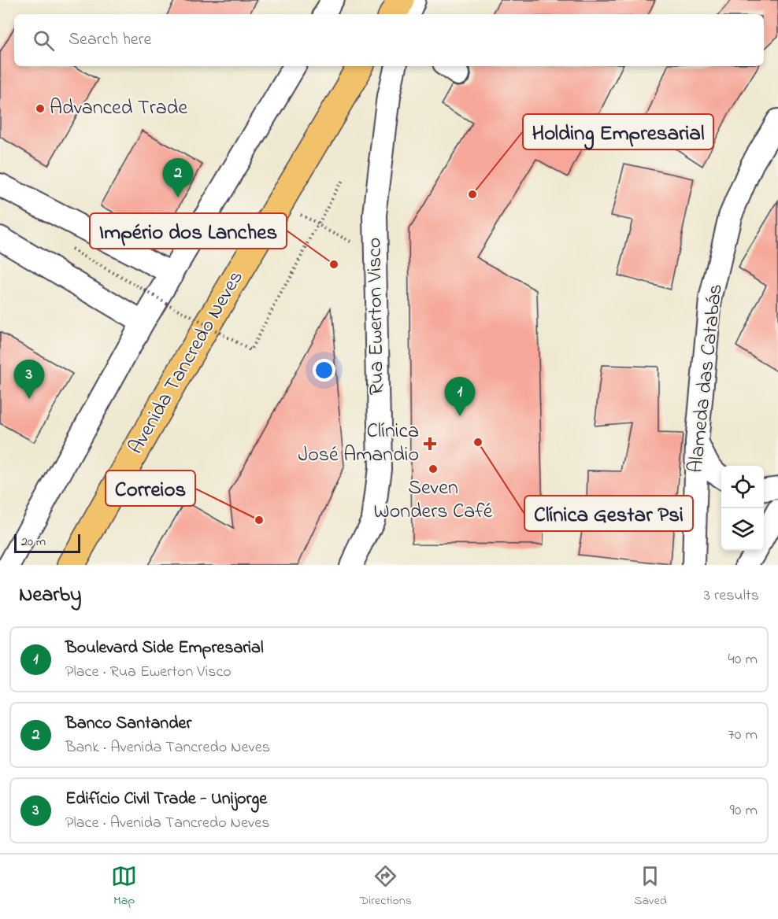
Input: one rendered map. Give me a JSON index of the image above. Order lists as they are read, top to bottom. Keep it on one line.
{"streets":{"main road":["Avenida Tancredo Neves"],"street":["Rua Ewerton Visco","Alameda das Catabás"]},"places":{"other":["Advanced Trade","Holding Empresarial","Império dos Lanches","Clínica Gestar Psi","Seven Wonders Café","Correios"],"health":["Clínica José Amandio"]},"scale_bar":"20 m","page":{"search":"Search here","pins":["2","3","1"],"scale":"20 m","heading":["Nearby","3 results"],"list":[{"mark":"1","name":"Boulevard Side Empresarial","note":"Place · Rua Ewerton Visco","value":"40 m"},{"mark":"2","name":"Banco Santander","note":"Bank · Avenida Tancredo Neves","value":"70 m"},{"mark":"3","name":"Edifício Civil Trade - Unijorge","note":"Place · Avenida Tancredo Neves","value":"90 m"}],"nav":["Map","Directions","Saved"]}}
